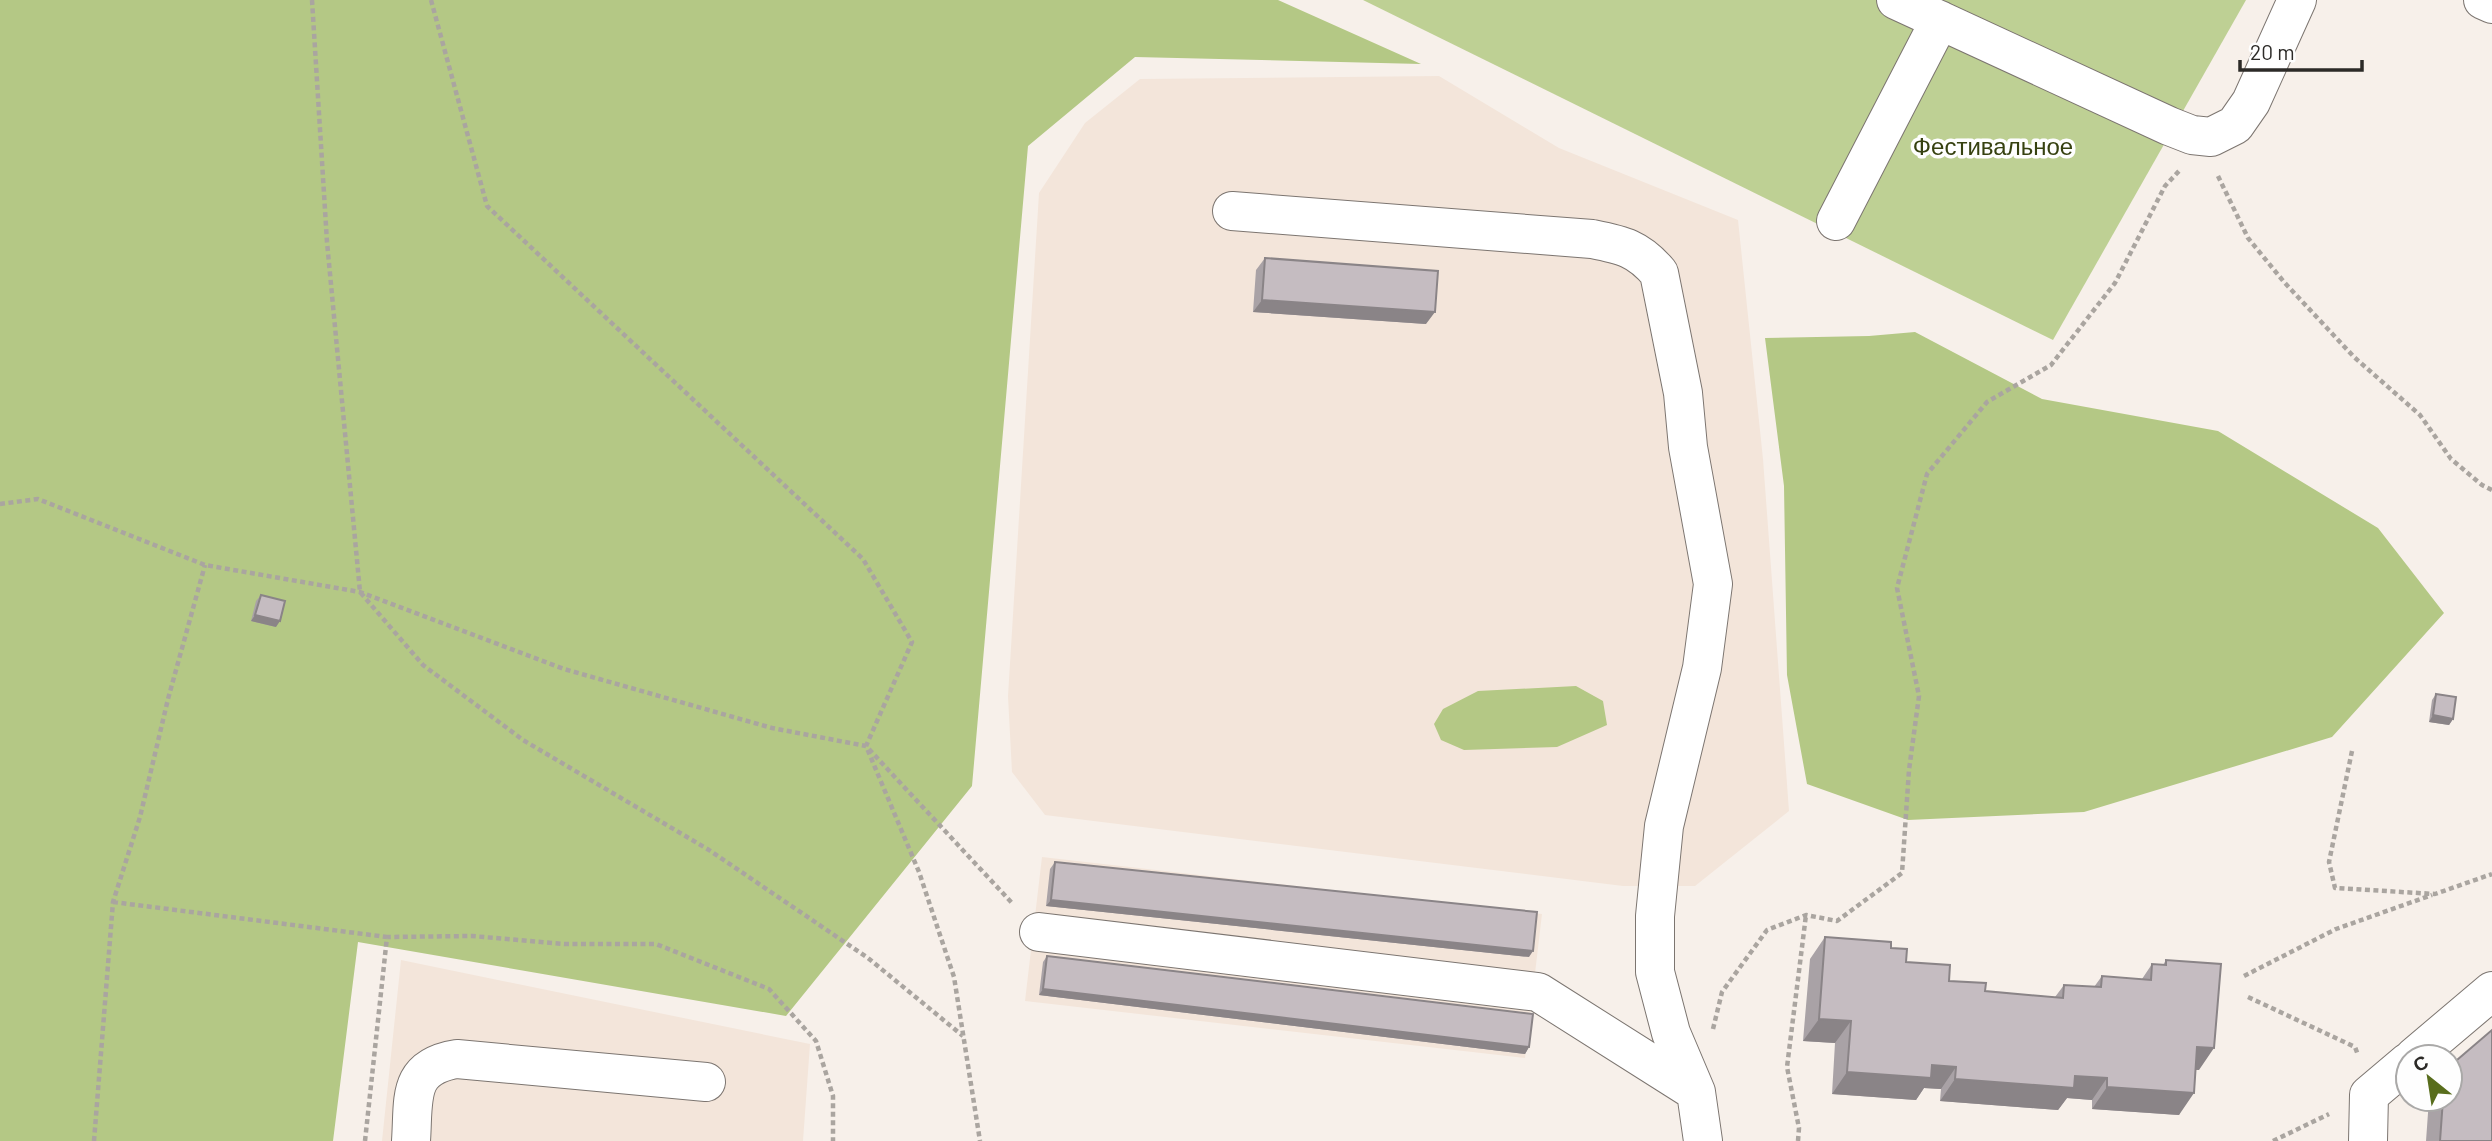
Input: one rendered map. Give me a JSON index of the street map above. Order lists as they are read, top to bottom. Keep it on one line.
{"parks":["Фестивальное"],"scale_bar":"20 m","north":"top left"}
